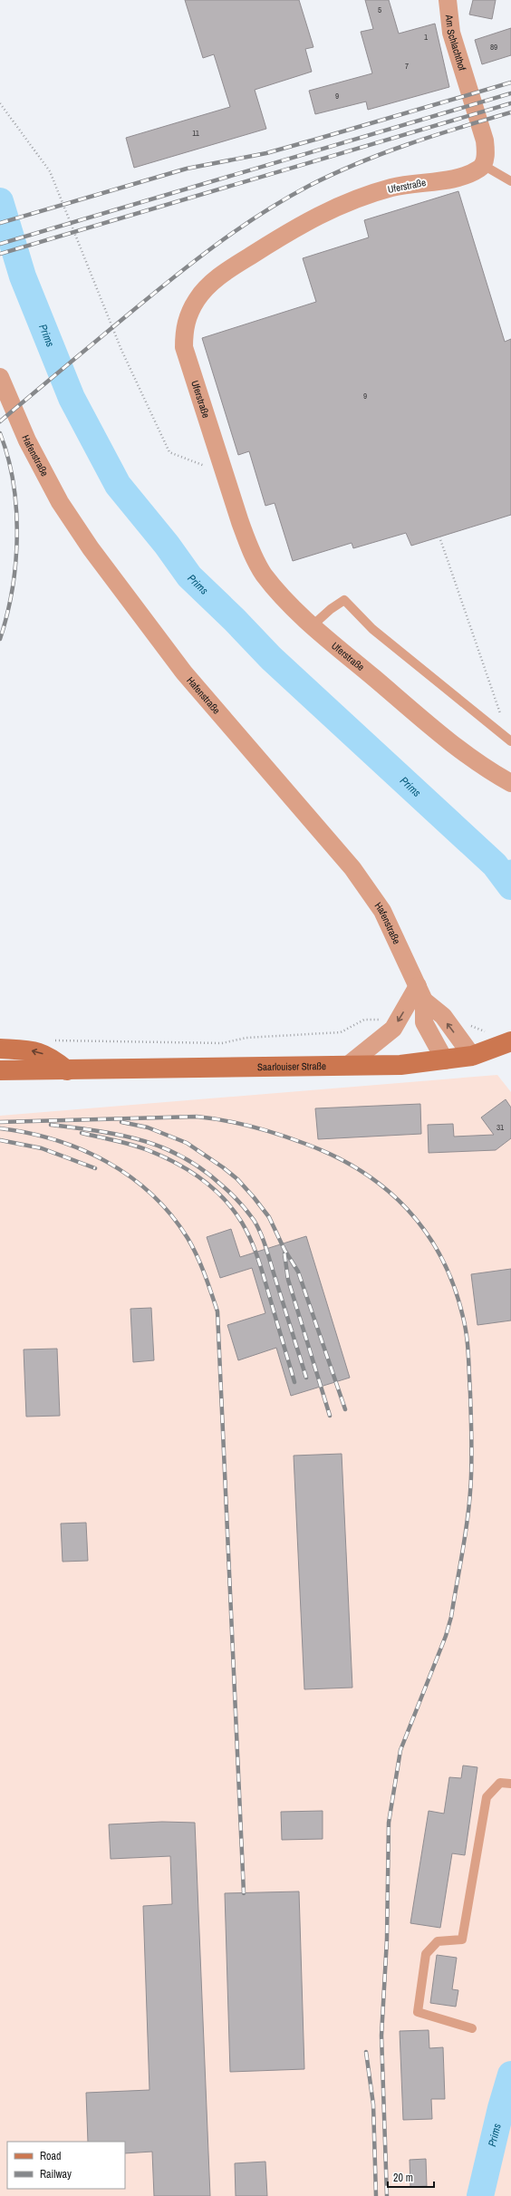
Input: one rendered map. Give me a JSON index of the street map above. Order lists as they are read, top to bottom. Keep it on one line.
{"streets":{"main road":["Saarlouiser Straße"],"street":["Am Schlachthof","Uferstraße","Hafenstraße"]},"crossings":[["Am Schlachthof","Uferstraße"],["Hafenstraße","Saarlouiser Straße"]],"water":["Prims"],"house_numbers":["5","1","89","7","9","11","9","31"],"legend":["Road","Railway"],"scale_bar":"20 m"}
